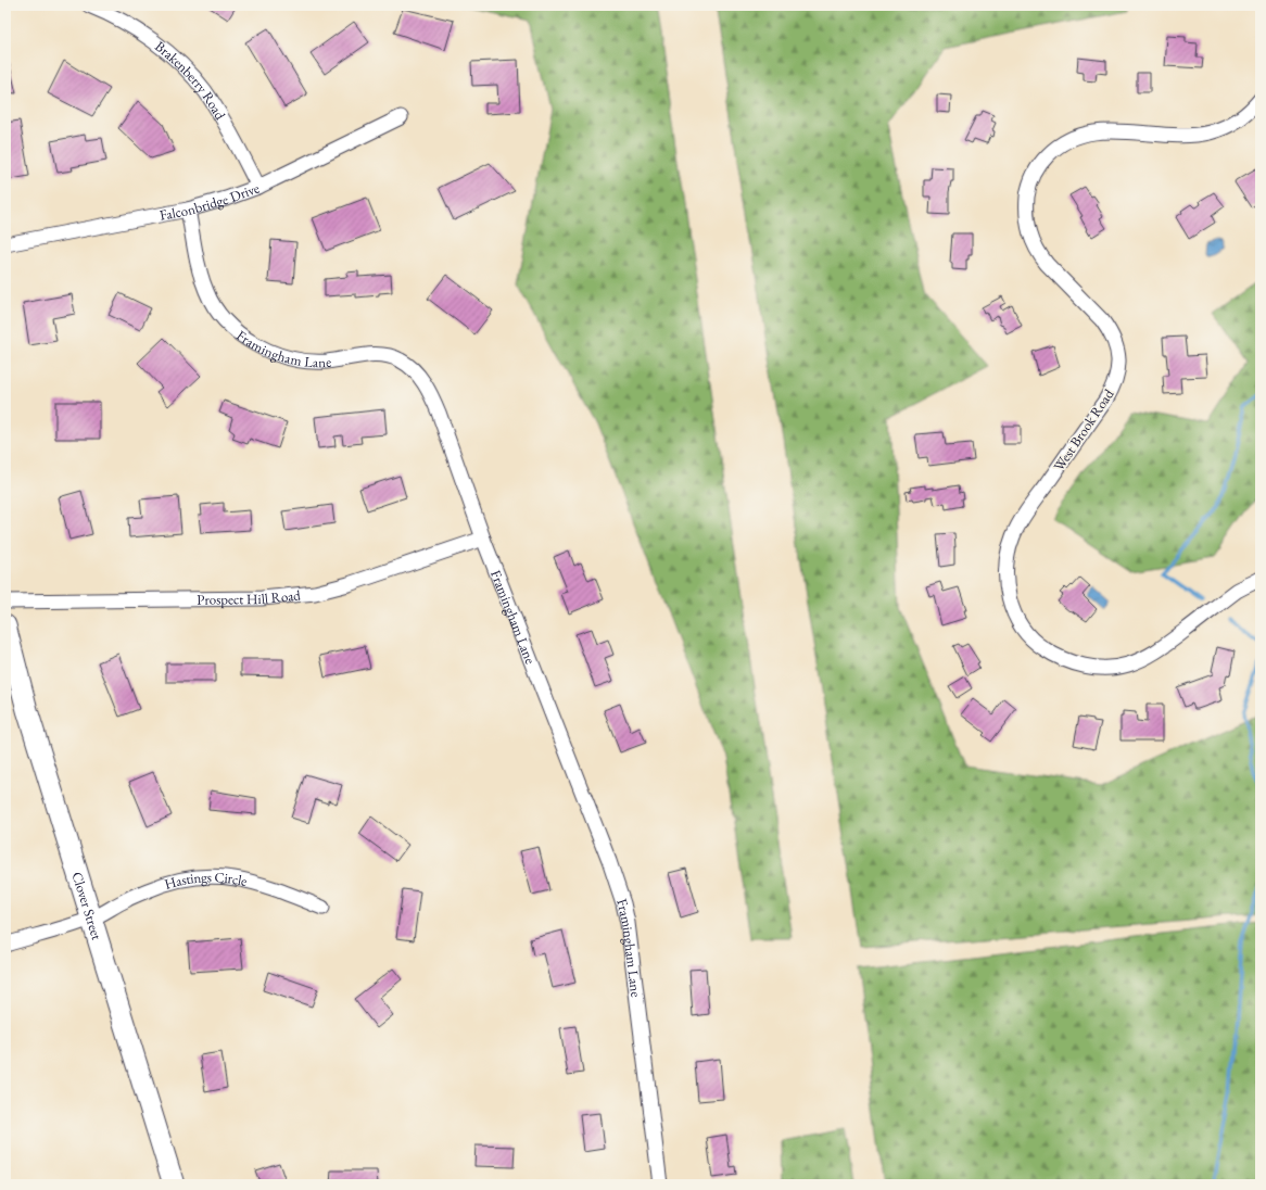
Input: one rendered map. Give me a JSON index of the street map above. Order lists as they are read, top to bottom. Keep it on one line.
{"streets":{"main road":["Clover Street"],"street":["Brakenberry Road","Falconbridge Drive","Framingham Lane","West Brook Road","Prospect Hill Road","Hastings Circle"]},"crossings":[["Brakenberry Road","Falconbridge Drive"],["Falconbridge Drive","Framingham Lane"],["Framingham Lane","Prospect Hill Road"],["Hastings Circle","Clover Street"]]}
